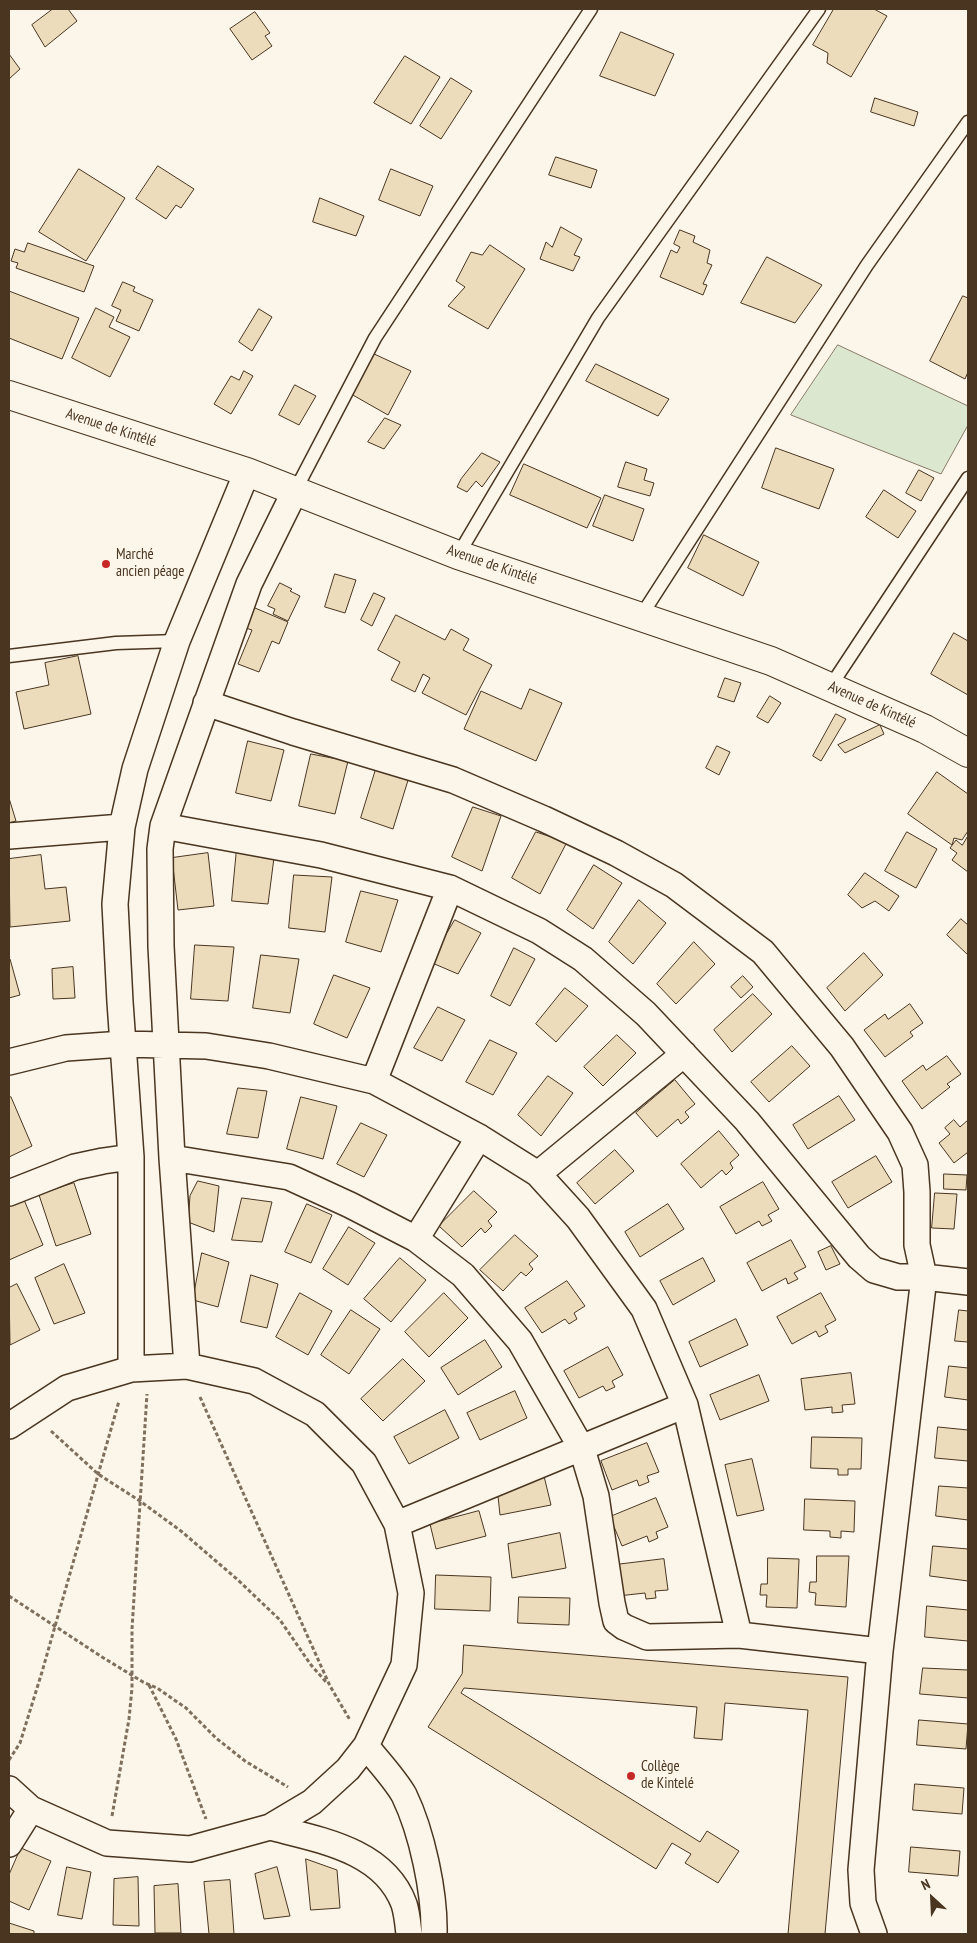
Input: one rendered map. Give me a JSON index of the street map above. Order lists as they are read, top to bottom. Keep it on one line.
{"streets":{"main road":["Avenue de Kintélé"]},"places":["Marché ancien péage","Collège de Kintelé"],"north":"top left"}
